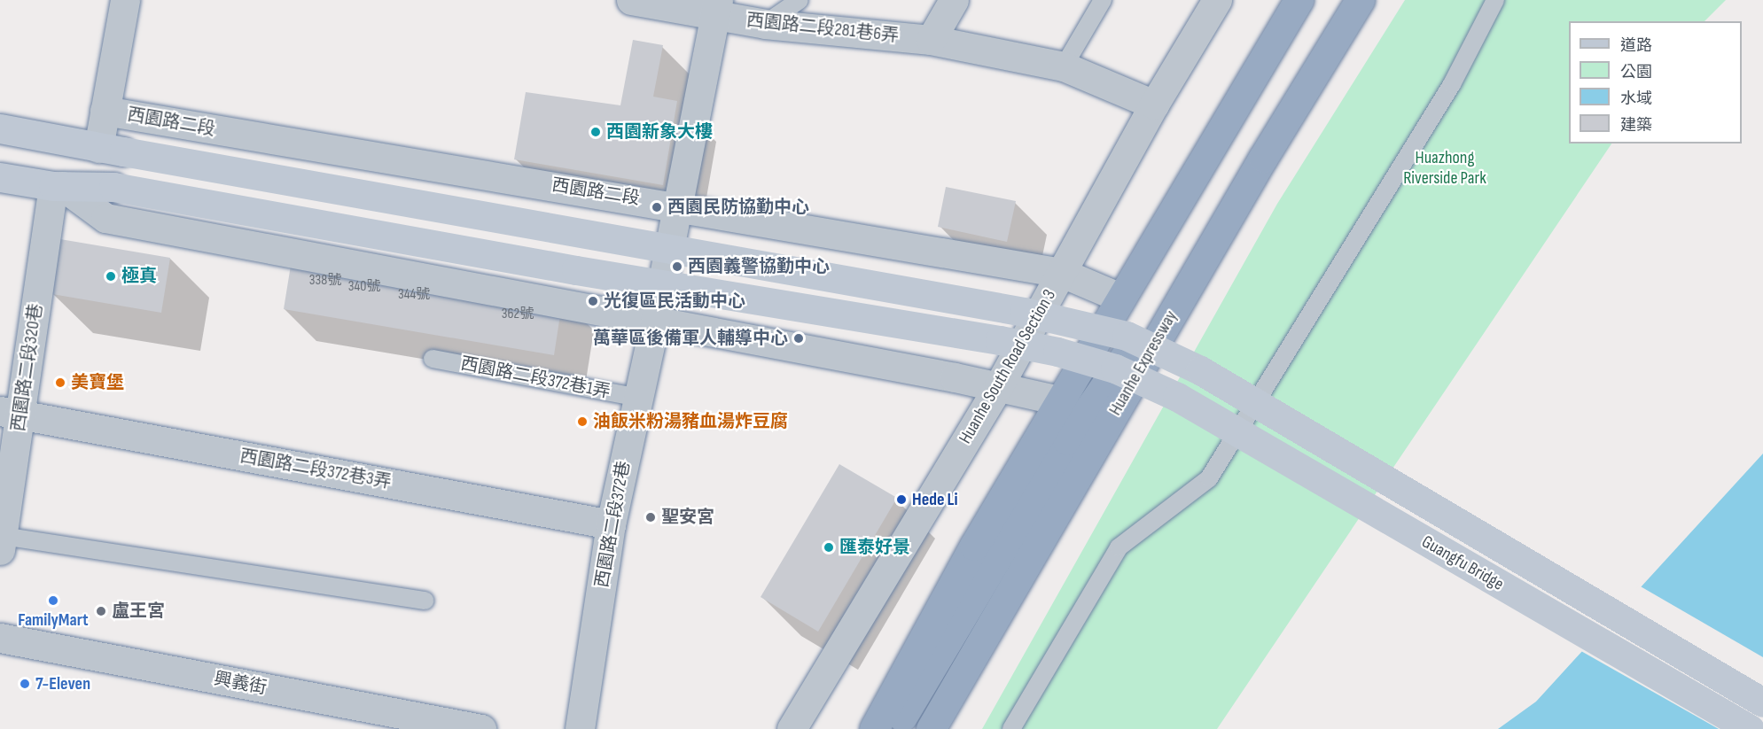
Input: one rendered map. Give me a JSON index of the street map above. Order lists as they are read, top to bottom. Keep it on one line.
{"streets":{"highway":["Huanhe Expressway"],"main road":["Guangfu Bridge"],"street":["西園路二段281巷6弄","西園路二段","Huanhe South Road Section 3","西園路二段320巷","西園路二段372巷3弄","西園路二段372巷","興義街"],"lane":["西園路二段372巷1弄"]},"crossings":[["西園路二段281巷6弄","Huanhe South Road Section 3"],["西園路二段281巷6弄","西園路二段372巷"],["西園路二段","Huanhe South Road Section 3"],["西園路二段","西園路二段372巷"],["西園路二段","Guangfu Bridge"],["西園路二段320巷","西園路二段372巷3弄"],["西園路二段320巷","Guangfu Bridge"],["西園路二段372巷1弄","西園路二段372巷"],["西園路二段372巷3弄","西園路二段372巷"]],"parks":["Huazhong Riverside Park"],"places":["西園新象大樓","西園民防協勤中心","西園義警協勤中心","極真","光復區民活動中心","萬華區後備軍人輔導中心","美寶堡","油飯米粉湯豬血湯炸豆腐","Hede Li","聖安宮","匯泰好景","FamilyMart","盧王宮","7-Eleven"],"house_numbers":["338號","340號","344號","362號"],"legend":["道路","公園","水域","建築"]}
